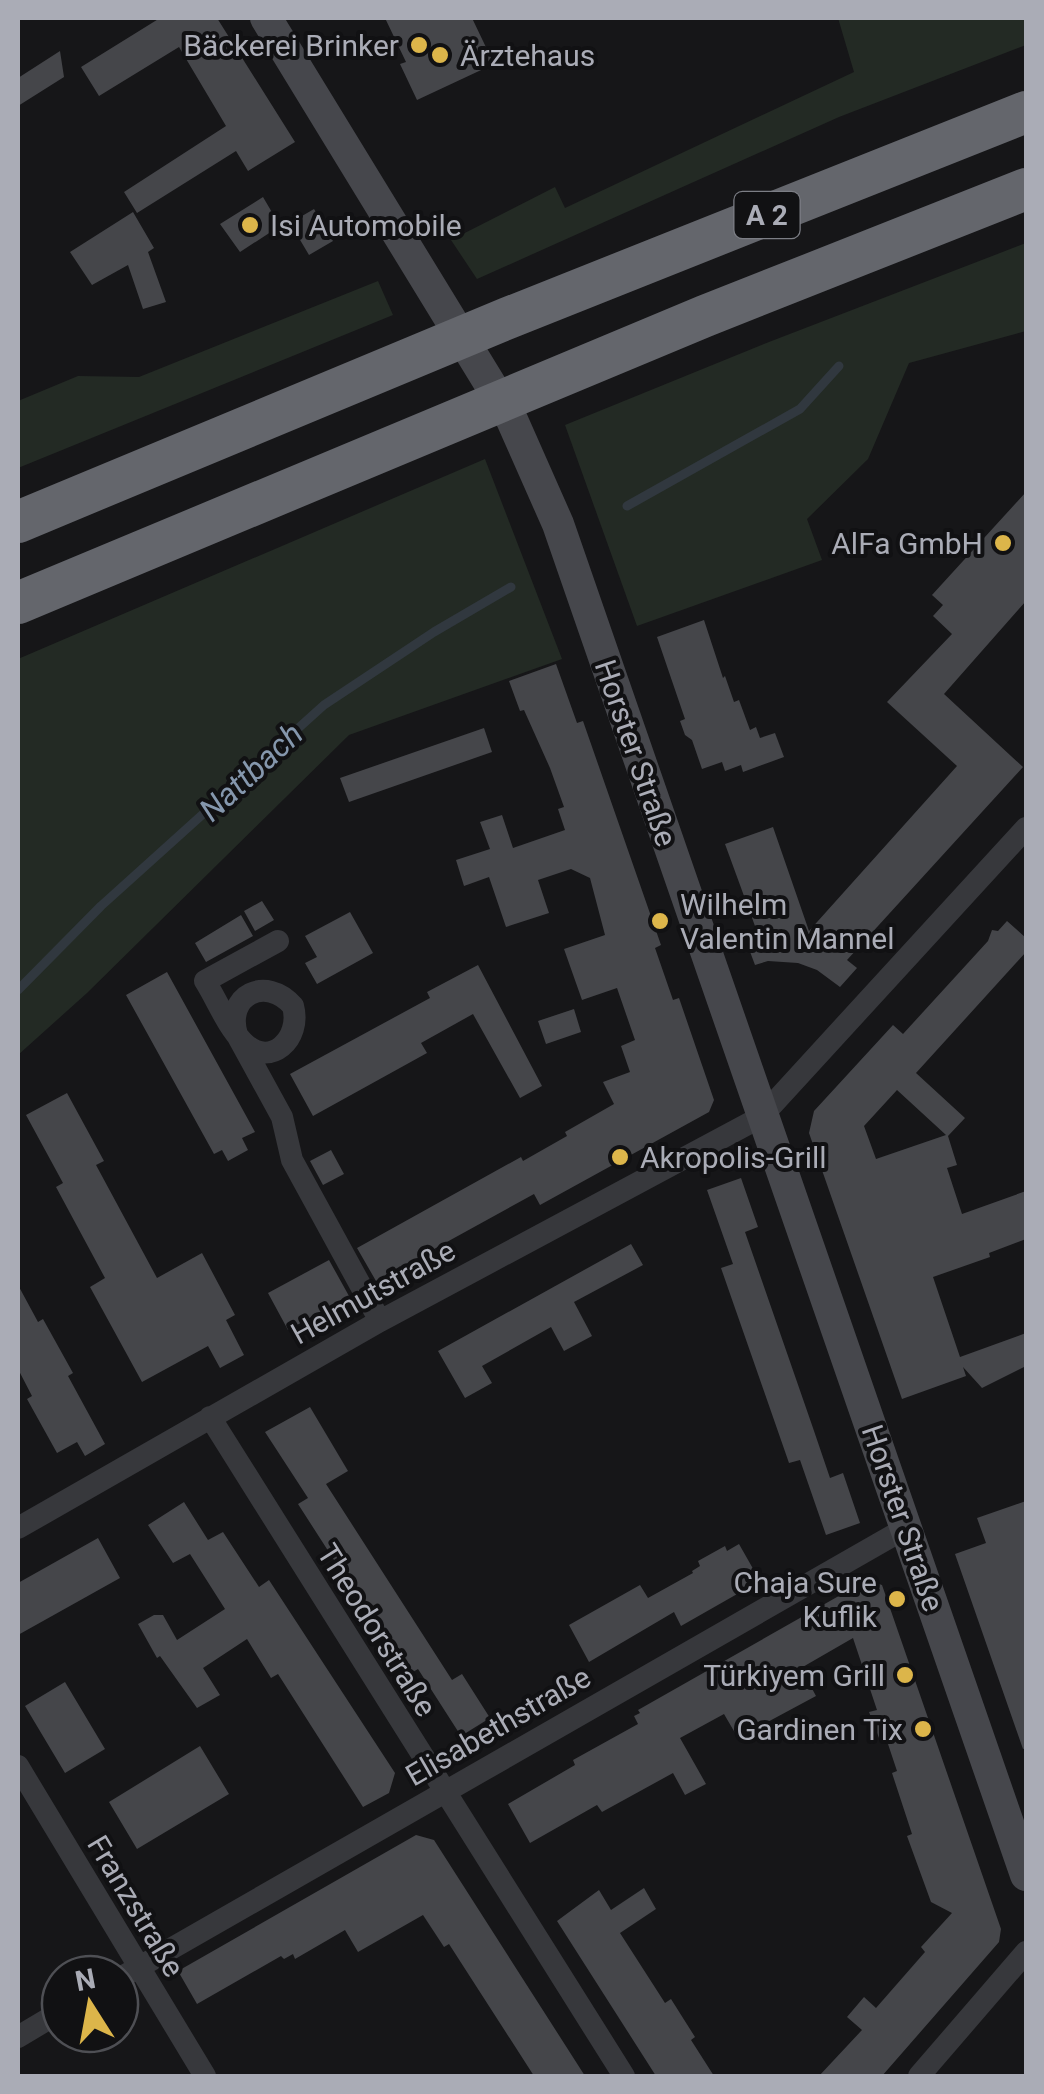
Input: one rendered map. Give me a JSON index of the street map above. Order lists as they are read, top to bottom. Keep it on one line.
{"streets":{"highway":["A 2"],"main road":["Horster Straße"],"street":["Helmutstraße","Theodorstraße","Elisabethstraße","Franzstraße"]},"crossings":[["Horster Straße","Helmutstraße"],["Horster Straße","Elisabethstraße"],["Helmutstraße","Theodorstraße"],["Theodorstraße","Elisabethstraße"]],"water":["Nattbach"],"places":["Bäckerei Brinker","Ärztehaus","Isi Automobile","AlFa GmbH","Wilhelm Valentin Mannel","Akropolis-Grill","Chaja Sure Kuflik","Türkiyem Grill","Gardinen Tix"],"north":"top"}
